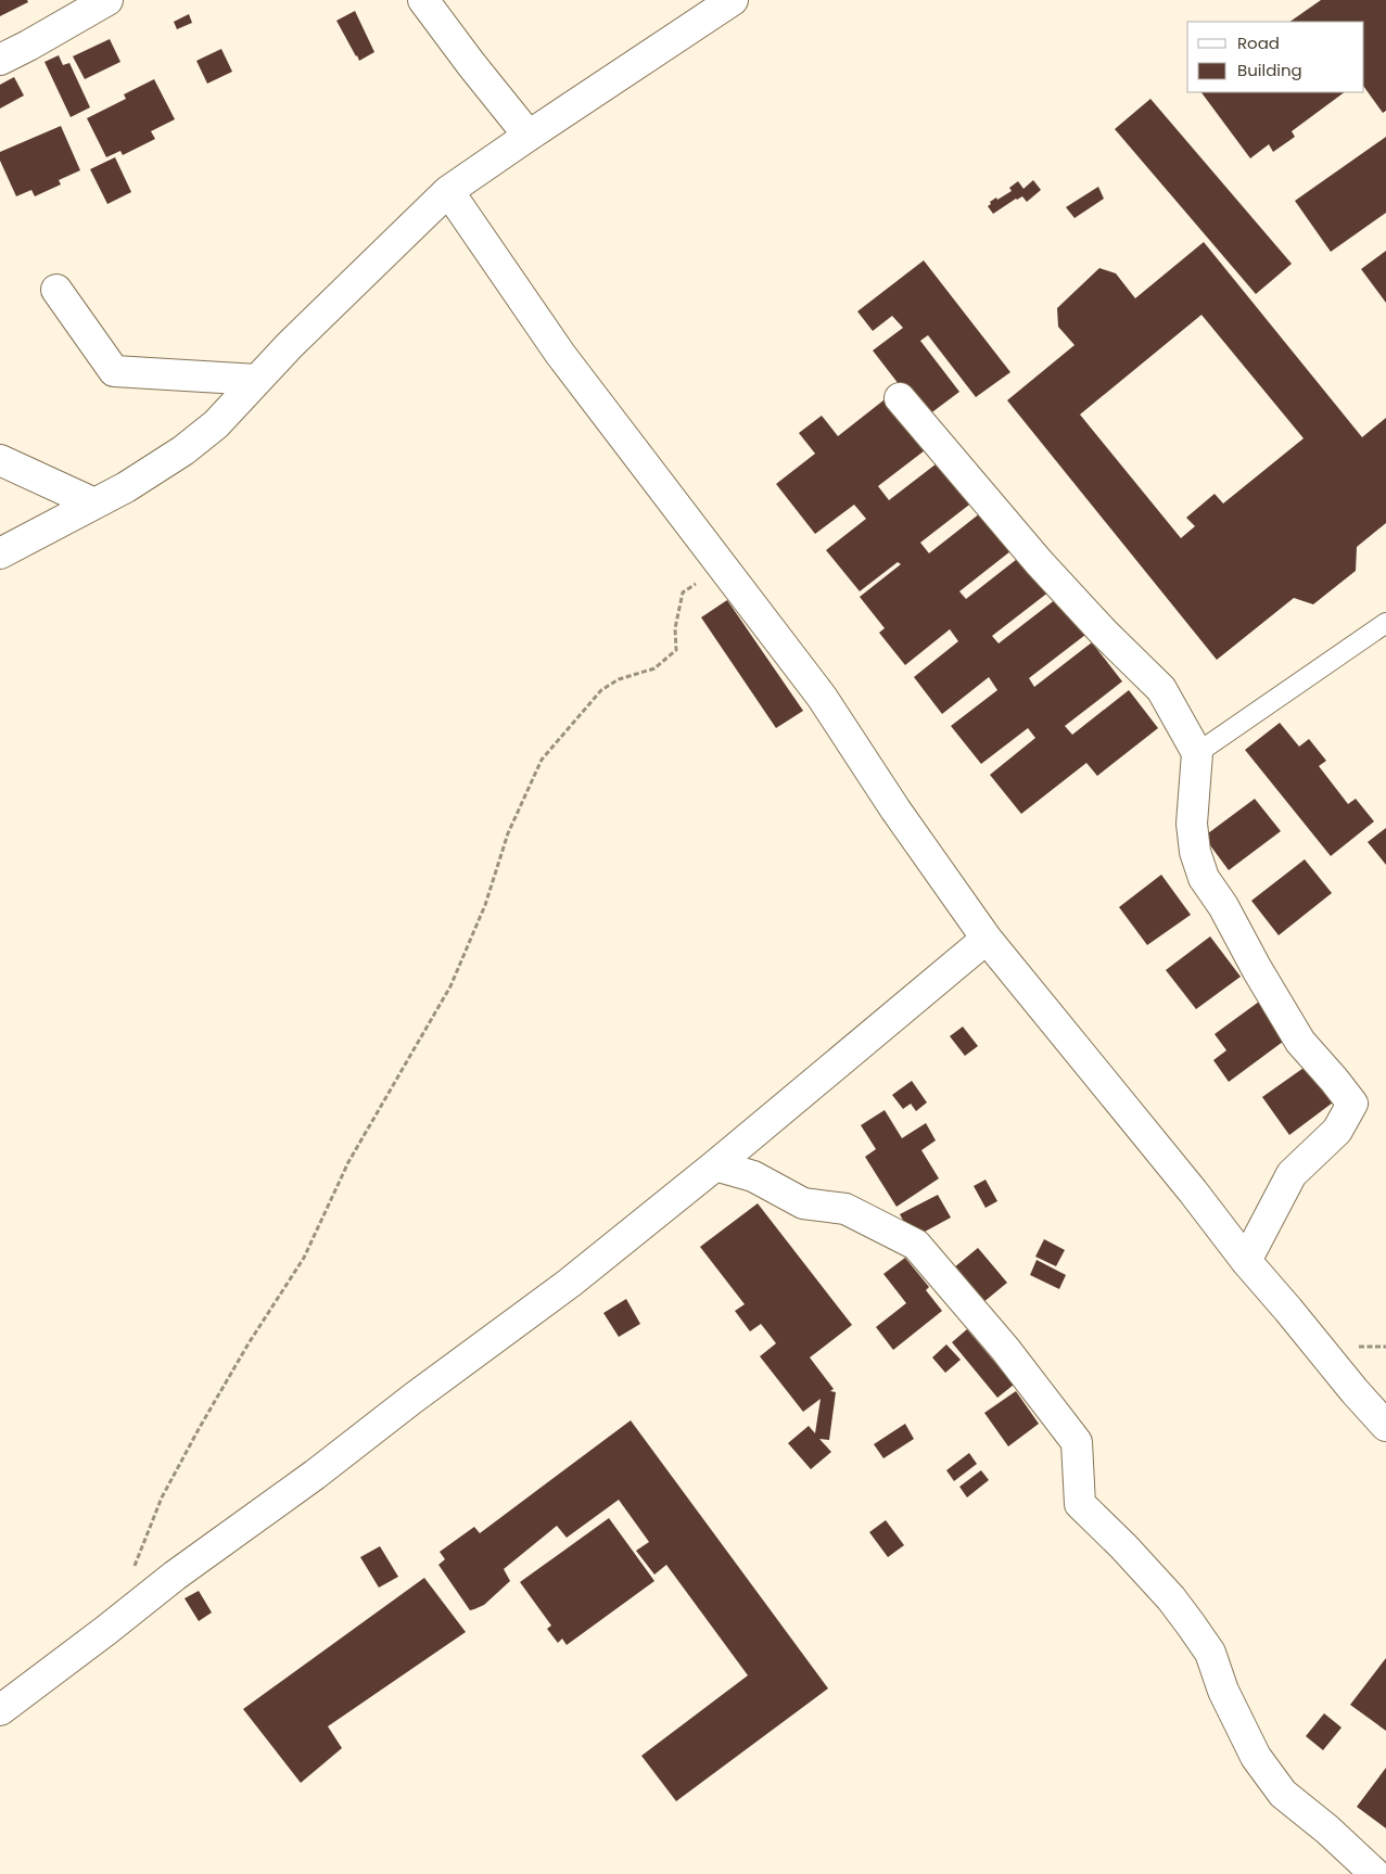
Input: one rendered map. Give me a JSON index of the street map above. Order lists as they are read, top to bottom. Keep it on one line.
{"legend":["Road","Building"]}
